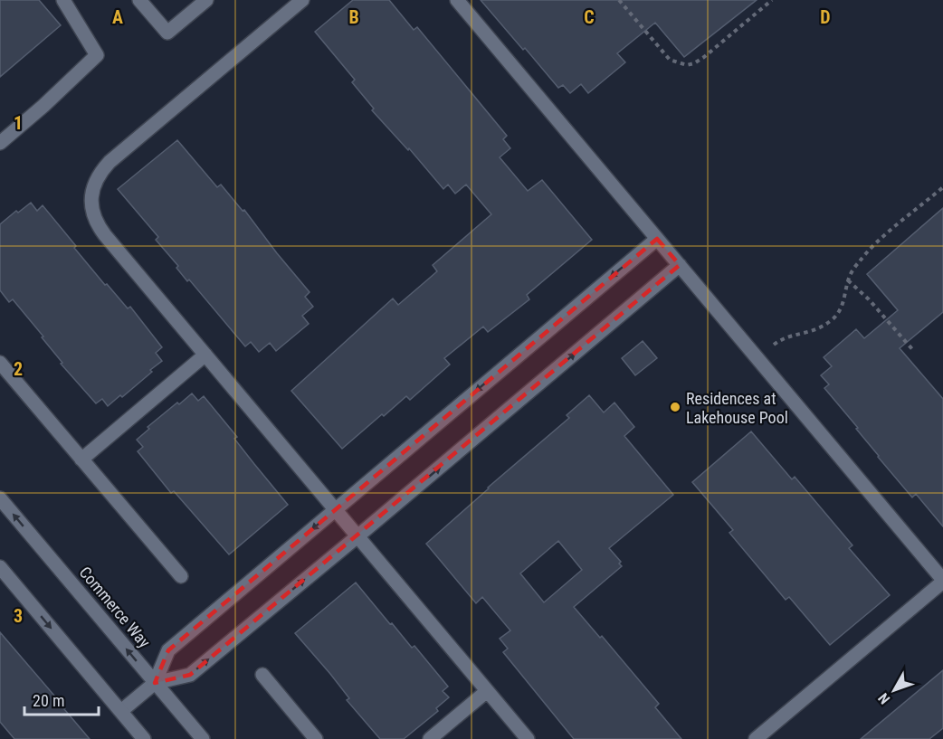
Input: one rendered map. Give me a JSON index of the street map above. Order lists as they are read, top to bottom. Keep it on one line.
{"streets":{"street":["Commerce Way"]},"places":["Residences at Lakehouse Pool"],"scale_bar":"20 m","north":"bottom left","grid":{"columns":["A","B","C","D"],"rows":["1","2","3"]}}
